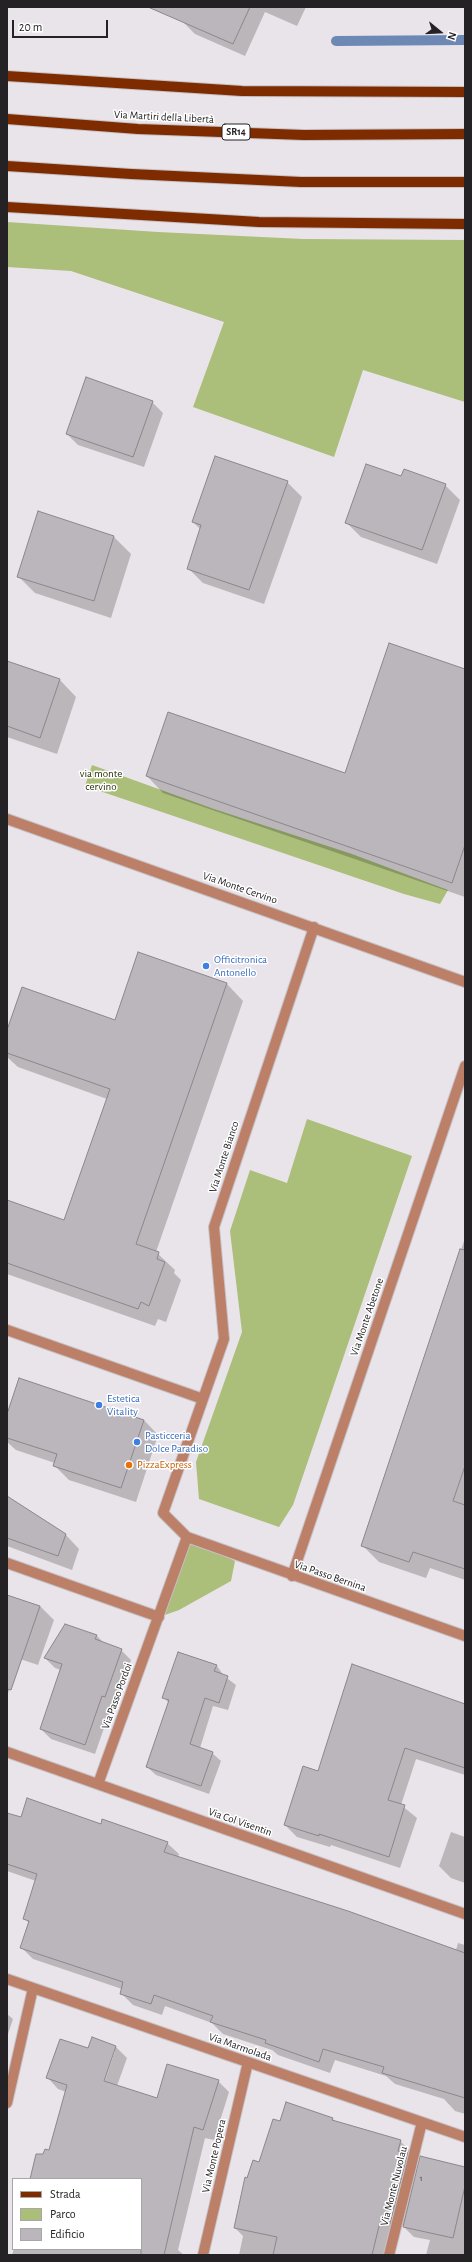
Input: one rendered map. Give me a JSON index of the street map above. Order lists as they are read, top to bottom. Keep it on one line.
{"streets":{"main road":["Via Martiri della Libertà","SR14"],"street":["Via Monte Cervino","Via Monte Bianco","Via Monte Abetone","Via Passo Bernina","Via Passo Pordoi","Via Col Visentin","Via Marmolada","Via Monte Popera","Via Monte Nuvolau"]},"crossings":[["Via Monte Cervino","Via Monte Bianco"],["Via Monte Bianco","Via Passo Bernina"],["Via Monte Bianco","Via Passo Pordoi"],["Via Monte Abetone","Via Passo Bernina"],["Via Passo Bernina","Via Passo Pordoi"],["Via Passo Pordoi","Via Col Visentin"],["Via Marmolada","Via Monte Popera"],["Via Marmolada","Via Monte Nuvolau"]],"parks":["via monte cervino"],"places":["Officitronica Antonello","Estetica Vitality","Pasticceria Dolce Paradiso","PizzaExpress"],"house_numbers":["1"],"legend":["Strada","Parco","Edificio"],"scale_bar":"20 m","north":"right"}
